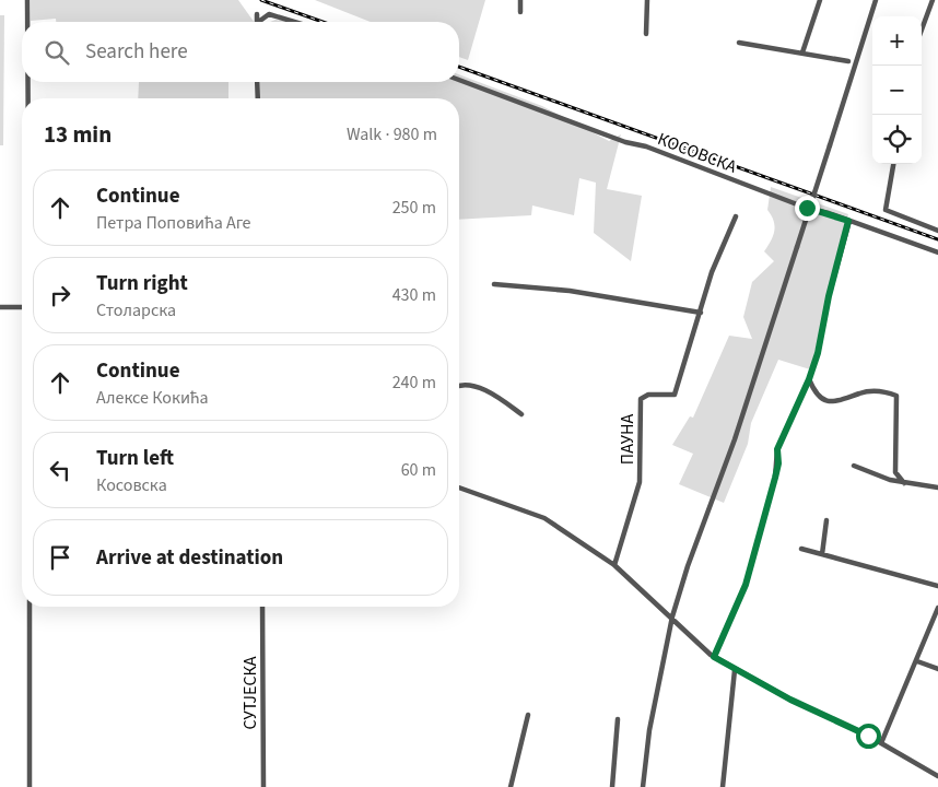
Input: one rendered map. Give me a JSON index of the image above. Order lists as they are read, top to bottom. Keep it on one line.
{"streets":{"street":["КОСОВСКА","ПАУНА","СУТЈЕСКА"]},"page":{"map_buttons":["+","−"],"search":"Search here","heading":["13 min","Walk · 980 m"],"list":[["Continue","Петра Поповића Аге","250 m"],["Turn right","Столарска","430 m"],["Continue","Алексе Кокића","240 m"],["Turn left","Косовска","60 m"],"Arrive at destination"]}}
